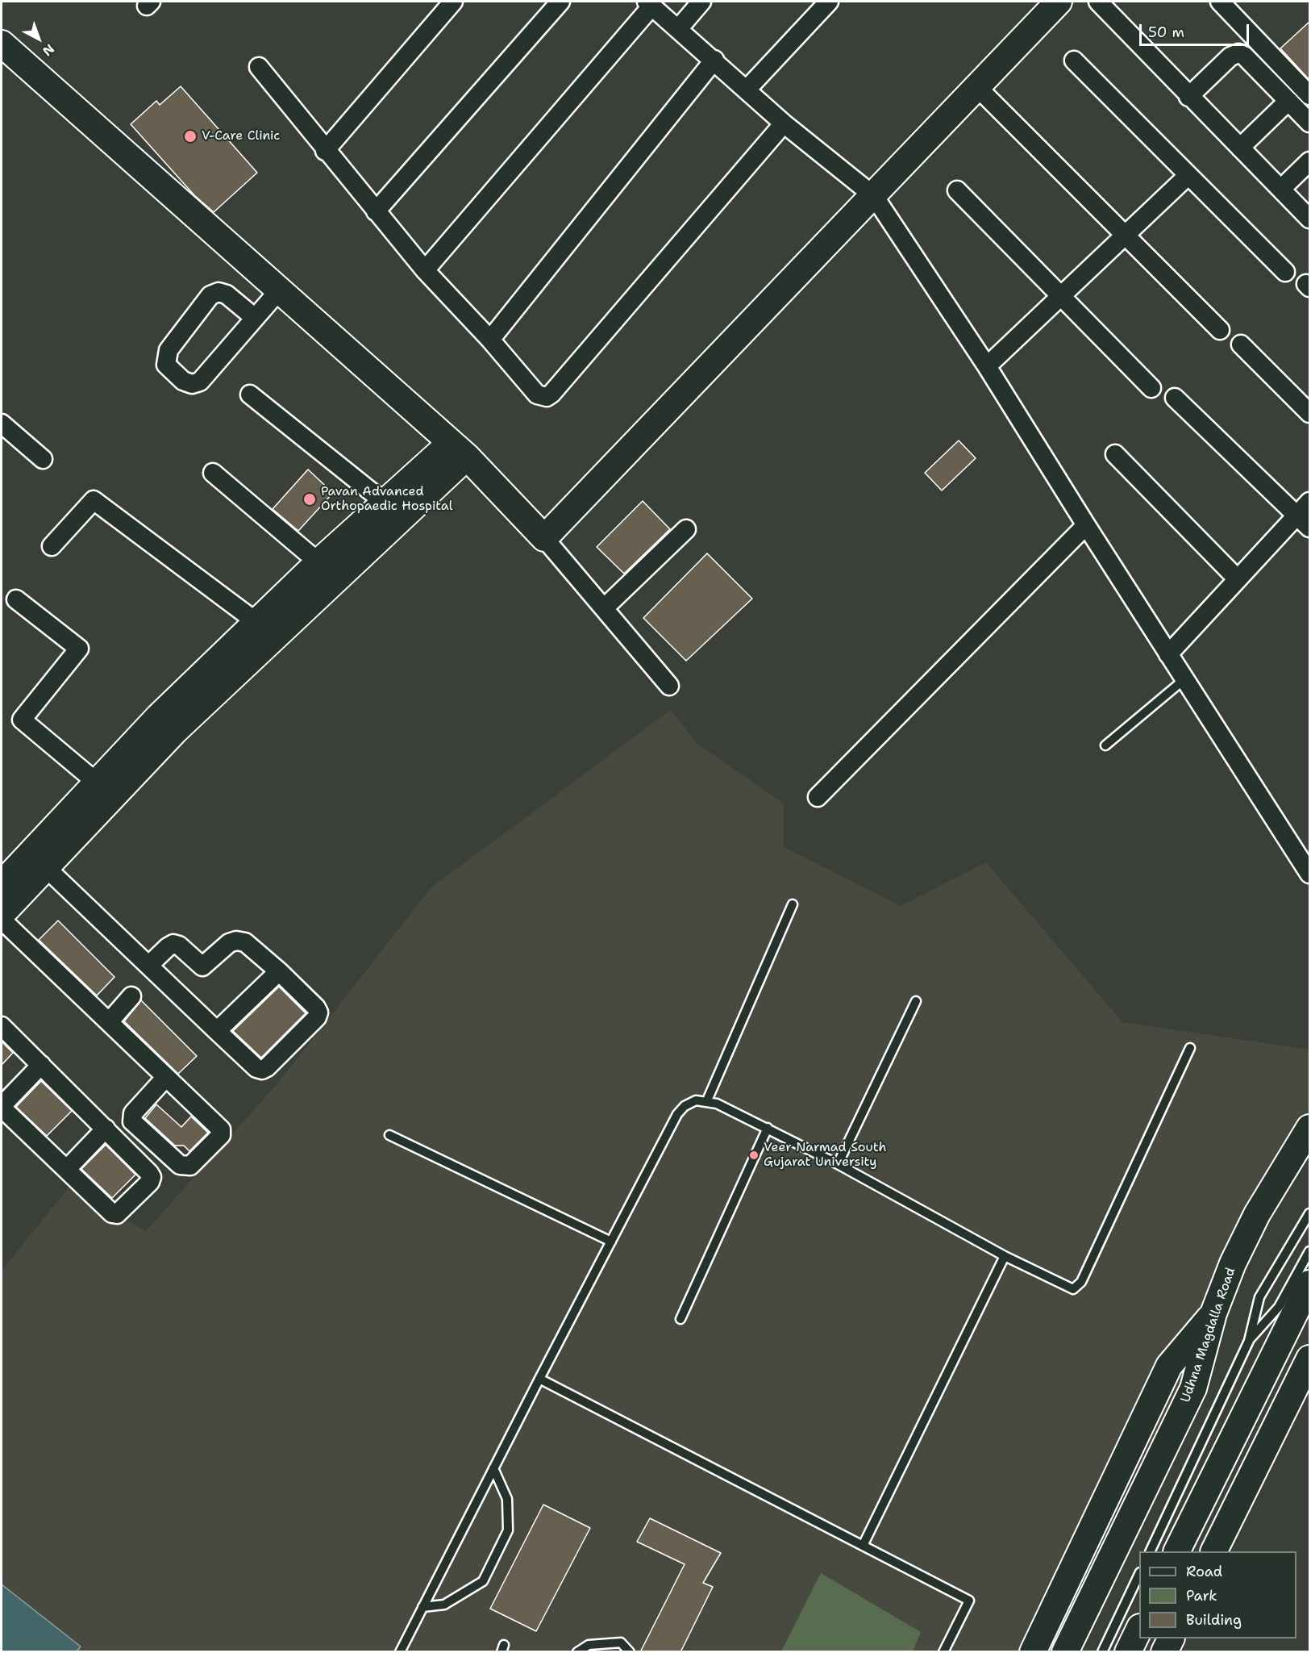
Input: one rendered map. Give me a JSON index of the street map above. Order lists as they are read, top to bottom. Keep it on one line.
{"streets":{"street":["Udhna Magdalla Road"]},"places":["V-Care Clinic","Pavan Advanced Orthopaedic Hospital","Veer Narmad South Gujarat University"],"legend":["Road","Park","Building"],"scale_bar":"50 m","north":"bottom right"}
